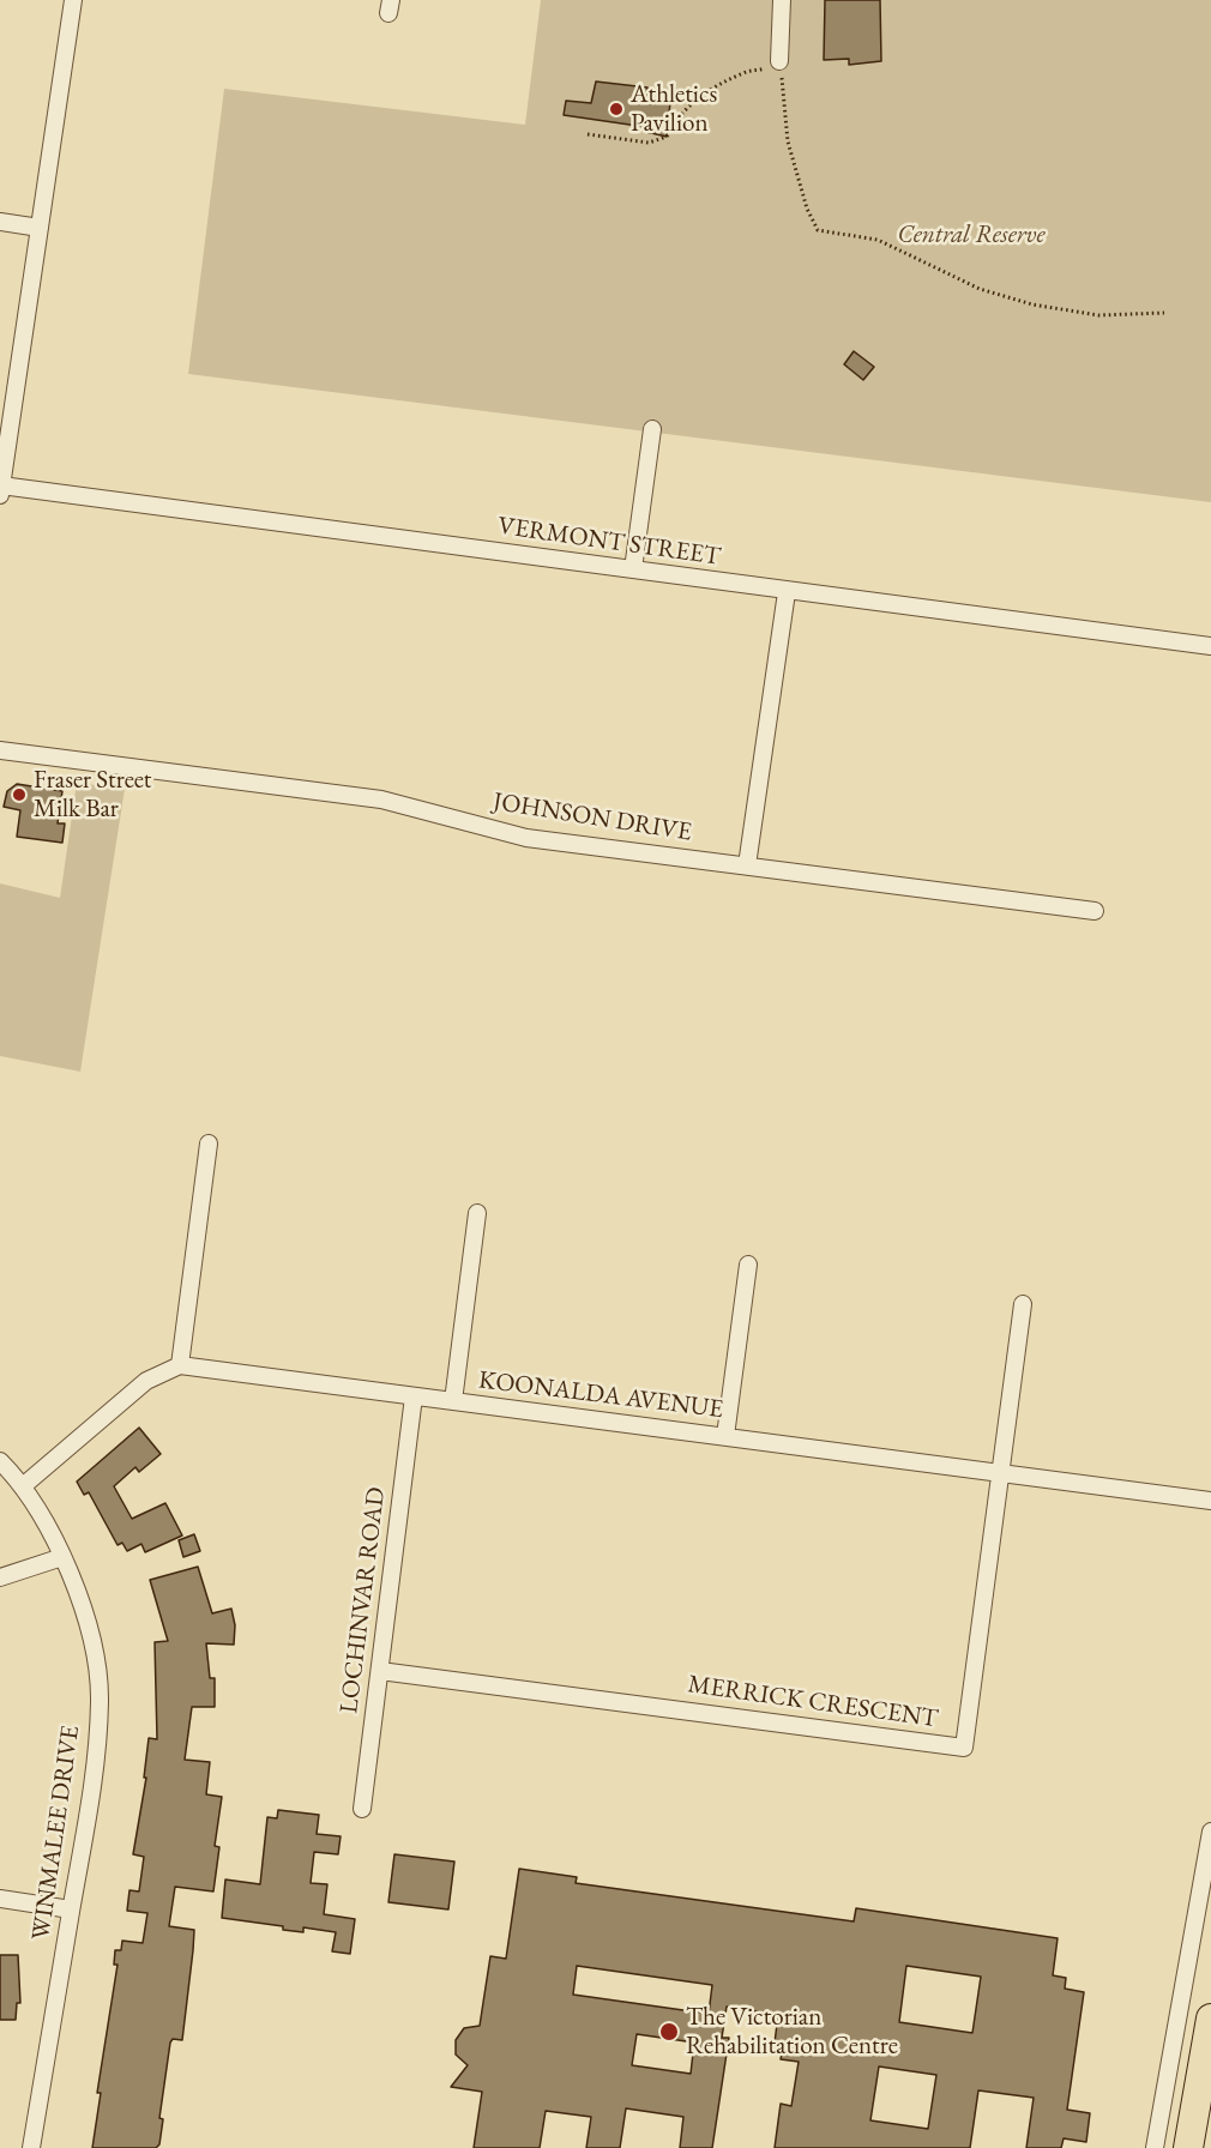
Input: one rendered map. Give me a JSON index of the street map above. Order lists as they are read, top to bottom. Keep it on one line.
{"streets":{"street":["VERMONT STREET","JOHNSON DRIVE","KOONALDA AVENUE","LOCHINVAR ROAD","MERRICK CRESCENT","WINMALEE DRIVE"]},"crossings":[["KOONALDA AVENUE","LOCHINVAR ROAD"],["KOONALDA AVENUE","MERRICK CRESCENT"],["LOCHINVAR ROAD","MERRICK CRESCENT"]],"parks":["Central Reserve"],"places":["Athletics Pavilion","Fraser Street Milk Bar","The Victorian Rehabilitation Centre"]}
